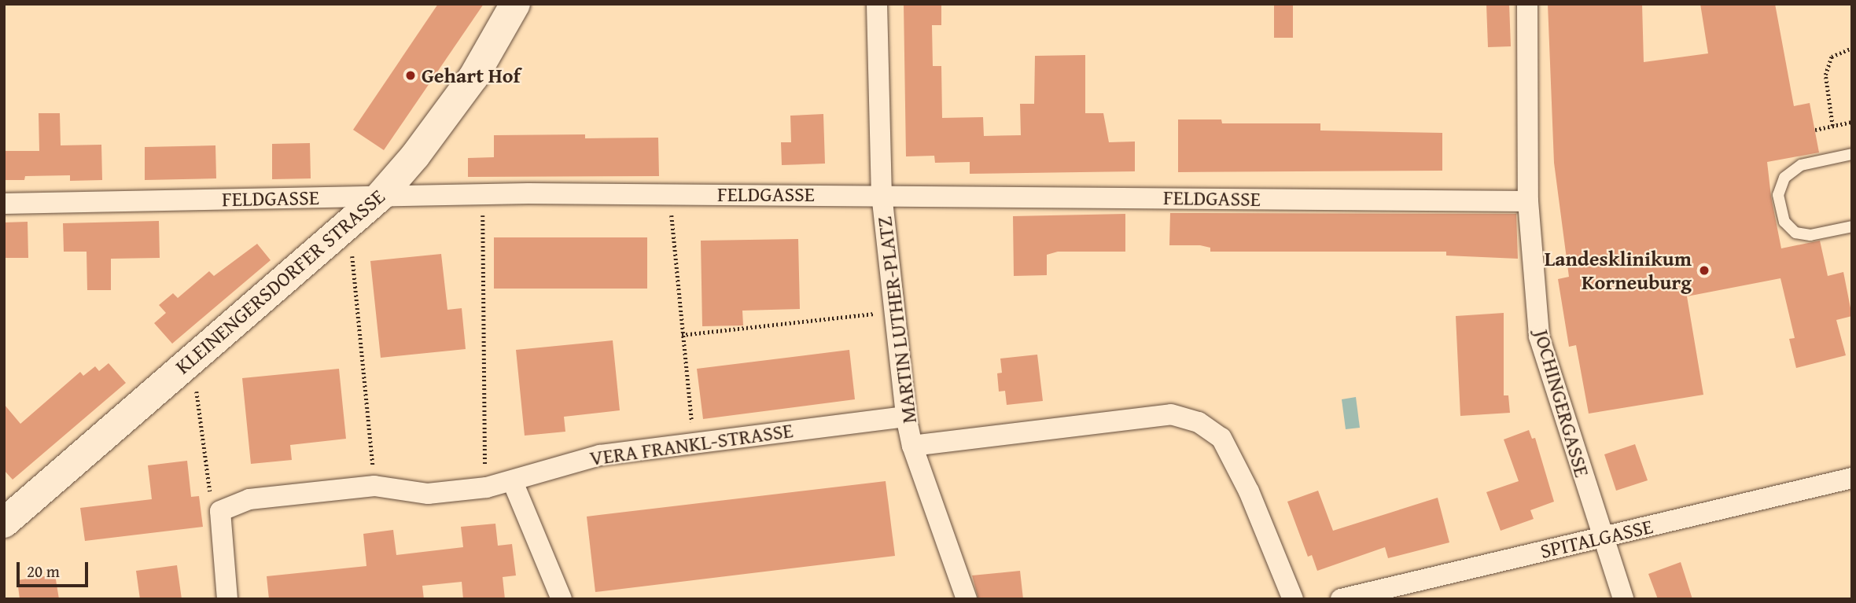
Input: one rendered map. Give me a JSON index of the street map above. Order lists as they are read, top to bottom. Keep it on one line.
{"streets":{"main road":["KLEINENGERSDORFER STRASSE"],"street":["FELDGASSE","MARTIN LUTHER-PLATZ","JOCHINGERGASSE","VERA FRANKL-STRASSE","SPITALGASSE"]},"crossings":[["FELDGASSE","KLEINENGERSDORFER STRASSE"],["FELDGASSE","MARTIN LUTHER-PLATZ"],["FELDGASSE","JOCHINGERGASSE"],["MARTIN LUTHER-PLATZ","VERA FRANKL-STRASSE"],["JOCHINGERGASSE","SPITALGASSE"]],"places":["Gehart Hof","Landesklinikum Korneuburg"],"scale_bar":"20 m"}
